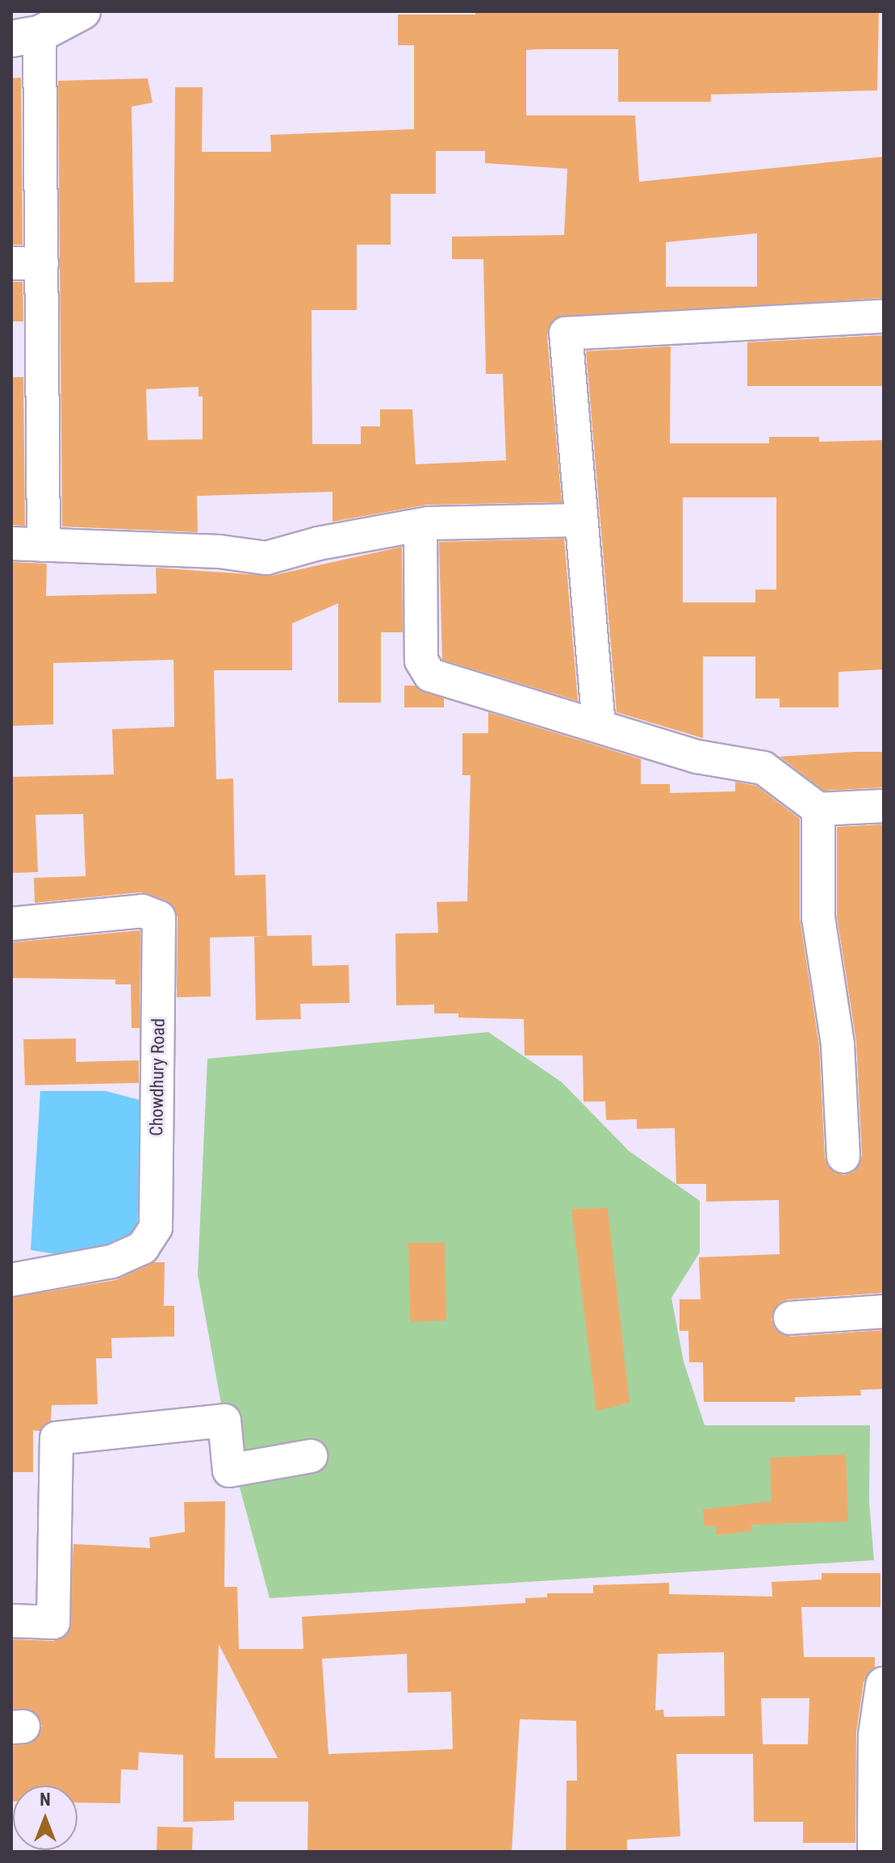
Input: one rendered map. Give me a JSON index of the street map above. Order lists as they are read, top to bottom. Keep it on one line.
{"streets":{"street":["Chowdhury Road"]},"north":"top"}
